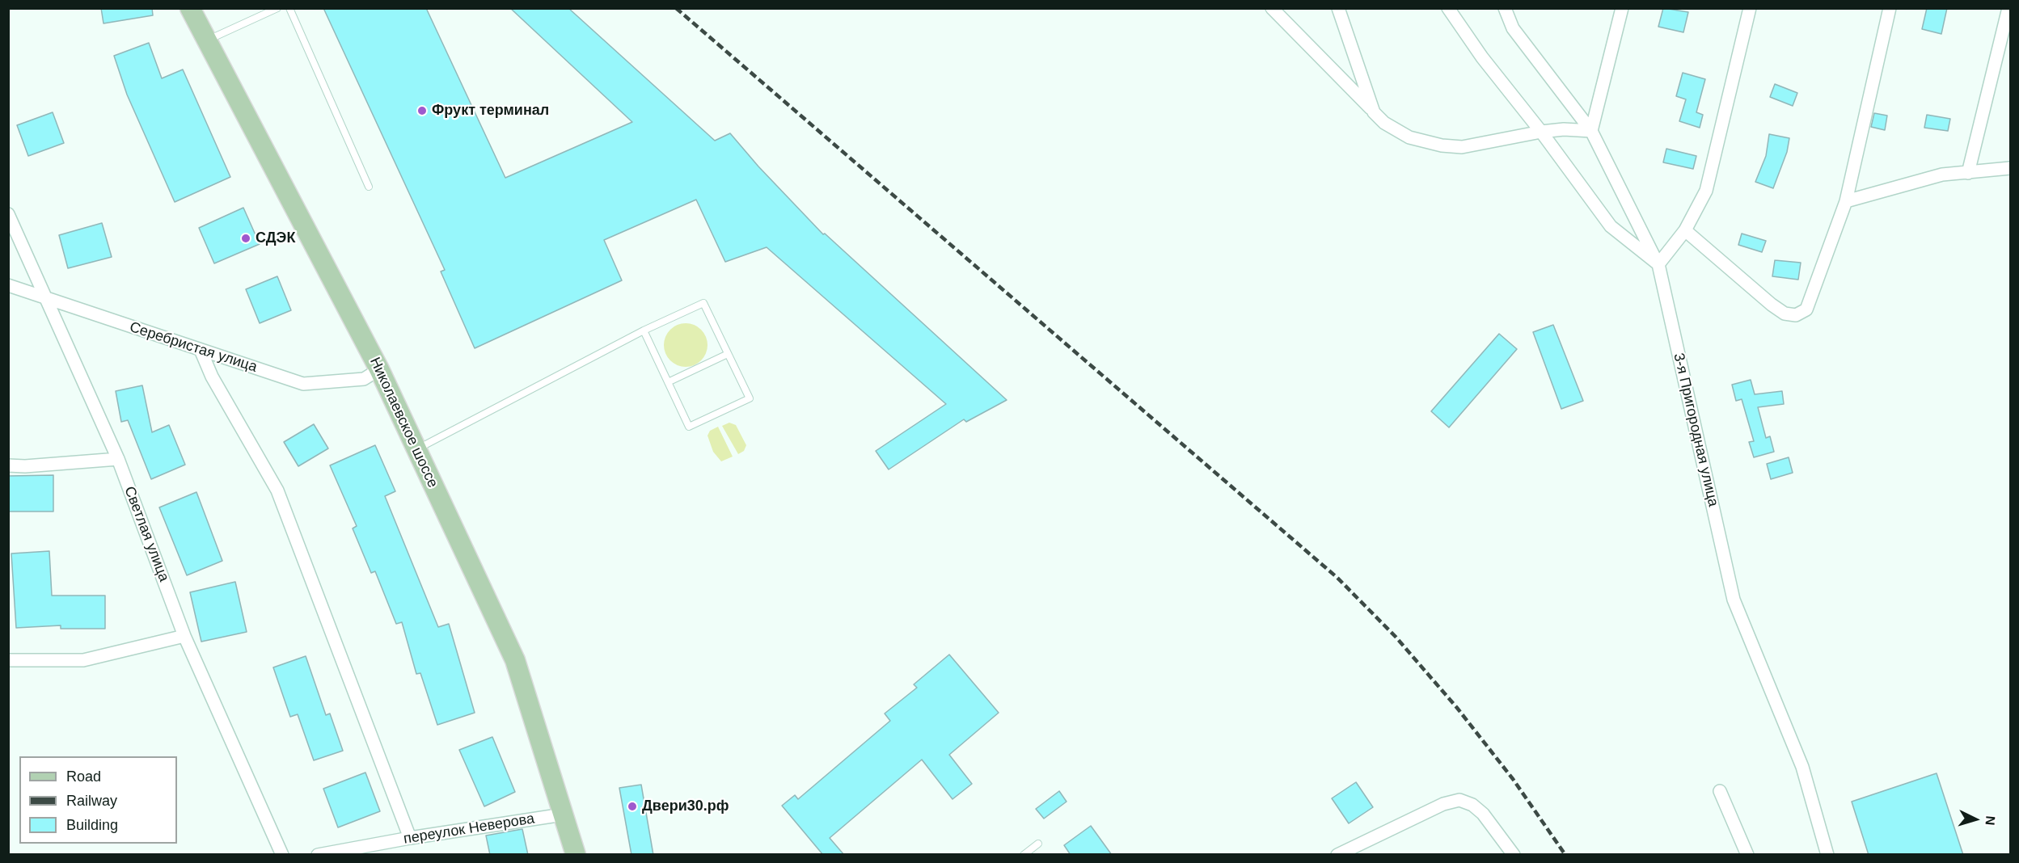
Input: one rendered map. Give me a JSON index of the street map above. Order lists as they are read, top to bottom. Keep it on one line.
{"streets":{"main road":["Николаевское шоссе"],"street":["Серебристая улица","3-я Пригородная улица","Светлая улица","переулок Неверова"]},"crossings":[["Серебристая улица","Николаевское шоссе"],["Серебристая улица","Светлая улица"],["Николаевское шоссе","переулок Неверова"]],"places":["Фрукт терминал","СДЭК","Двери30.рф"],"legend":["Road","Railway","Building"],"north":"right"}
